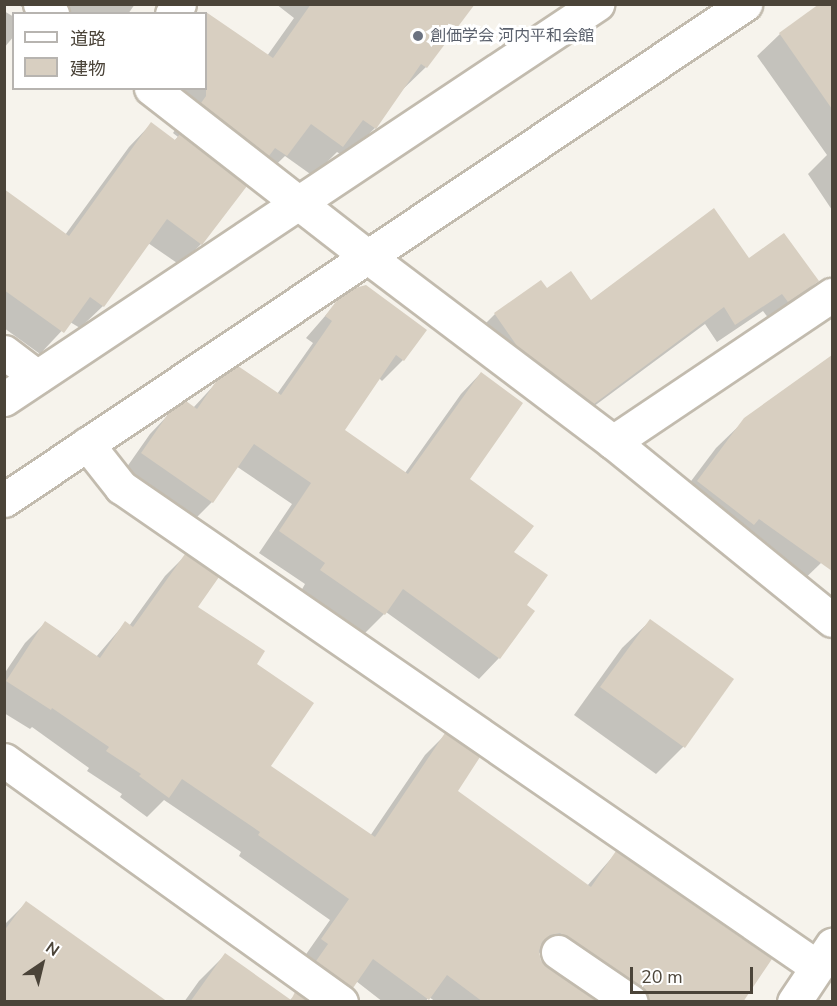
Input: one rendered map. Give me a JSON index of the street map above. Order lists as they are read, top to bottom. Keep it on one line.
{"places":["創価学会 河内平和会館"],"legend":["道路","建物"],"scale_bar":"20 m","north":"top right"}
